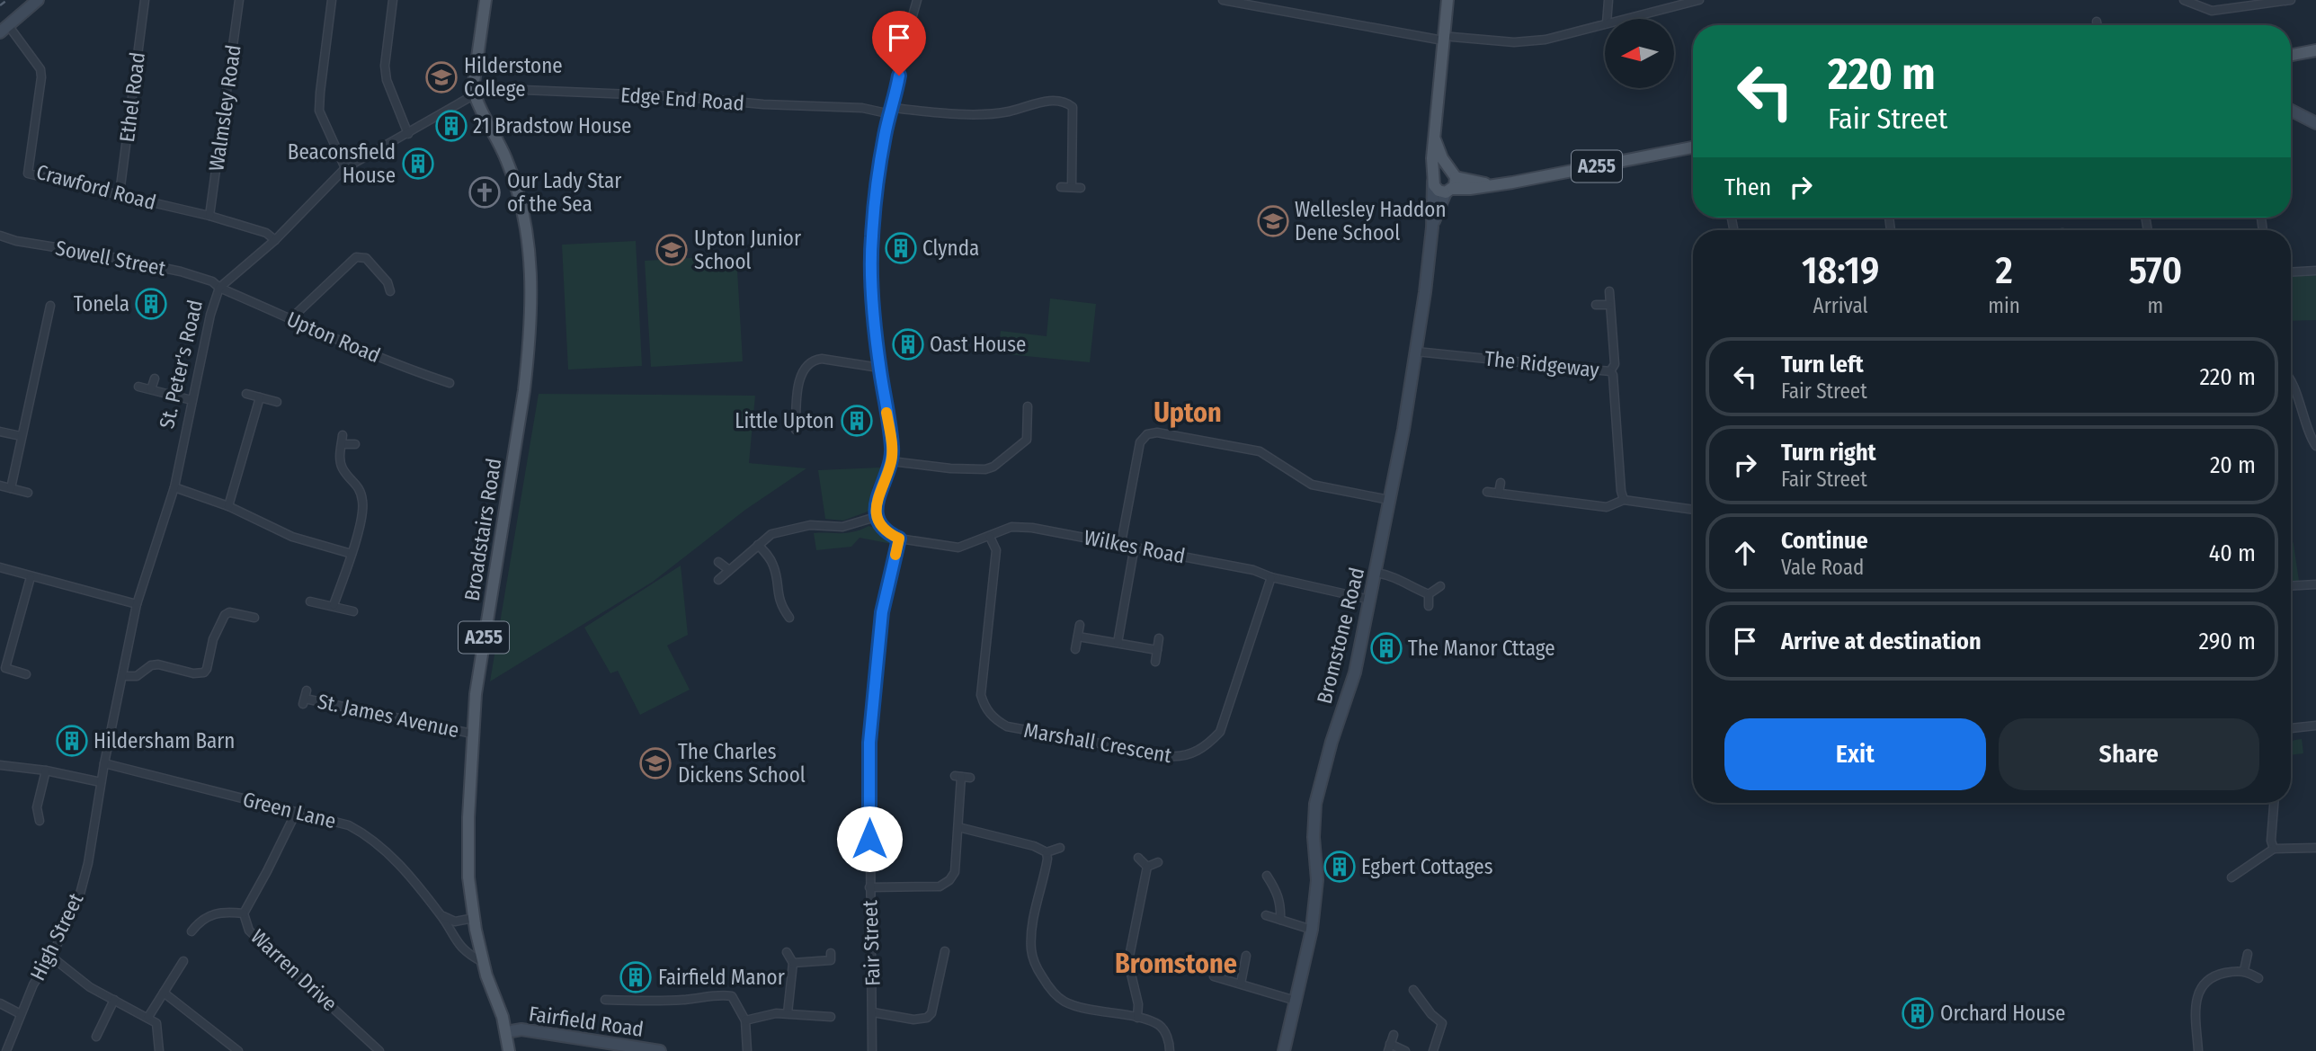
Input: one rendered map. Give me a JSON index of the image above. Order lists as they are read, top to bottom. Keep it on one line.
{"streets":{"main road":["A255","Broadstairs Road"],"street":["Ethel Road","Edge End Road","Walmsley Road","Crawford Road","Sowell Street","Upton Road","St. Peter's Road","The Ridgeway","Wilkes Road","Bromstone Road","St. James Avenue","Marshall Crescent","Green Lane","High Street","Fair Street","Warren Drive","Fairfield Road"]},"crossings":[["Ethel Road","Crawford Road"],["Edge End Road","A255"],["Edge End Road","St. Peter's Road"],["Edge End Road","Broadstairs Road"],["Walmsley Road","Crawford Road"],["A255","St. Peter's Road"],["A255","Broadstairs Road"],["A255","Bromstone Road"],["Crawford Road","St. Peter's Road"],["Sowell Street","Upton Road"],["Sowell Street","St. Peter's Road"],["Upton Road","St. Peter's Road"],["St. Peter's Road","Broadstairs Road"],["St. Peter's Road","Green Lane"],["St. Peter's Road","High Street"],["The Ridgeway","Bromstone Road"],["Broadstairs Road","St. James Avenue"],["Broadstairs Road","Green Lane"],["Broadstairs Road","Fairfield Road"],["Wilkes Road","Bromstone Road"],["Wilkes Road","Marshall Crescent"],["Wilkes Road","Fair Street"],["Green Lane","Warren Drive"]],"districts":["Upton","Bromstone"],"places":{"school or university":["Hilderstone College","Wellesley Haddon Dene School","Upton Junior School","The Charles Dickens School"],"building":["21 Bradstow House","Beaconsfield House","Clynda","Tonela","Oast House","Little Upton","The Manor Cttage","Hildersham Barn","Egbert Cottages","Fairfield Manor","Orchard House"],"church":["Our Lady Star of the Sea"]},"north":"left","page":{"turn":["220 m","Fair Street"],"then":"Then","eta":["18:19","Arrival","2","min","570","m"],"list":[{"name":"Turn left","note":"Fair Street","value":"220 m"},{"name":"Turn right","note":"Fair Street","value":"20 m"},{"name":"Continue","note":"Vale Road","value":"40 m"},{"name":"Arrive at destination","value":"290 m"}],"buttons":["Exit","Share"]}}
